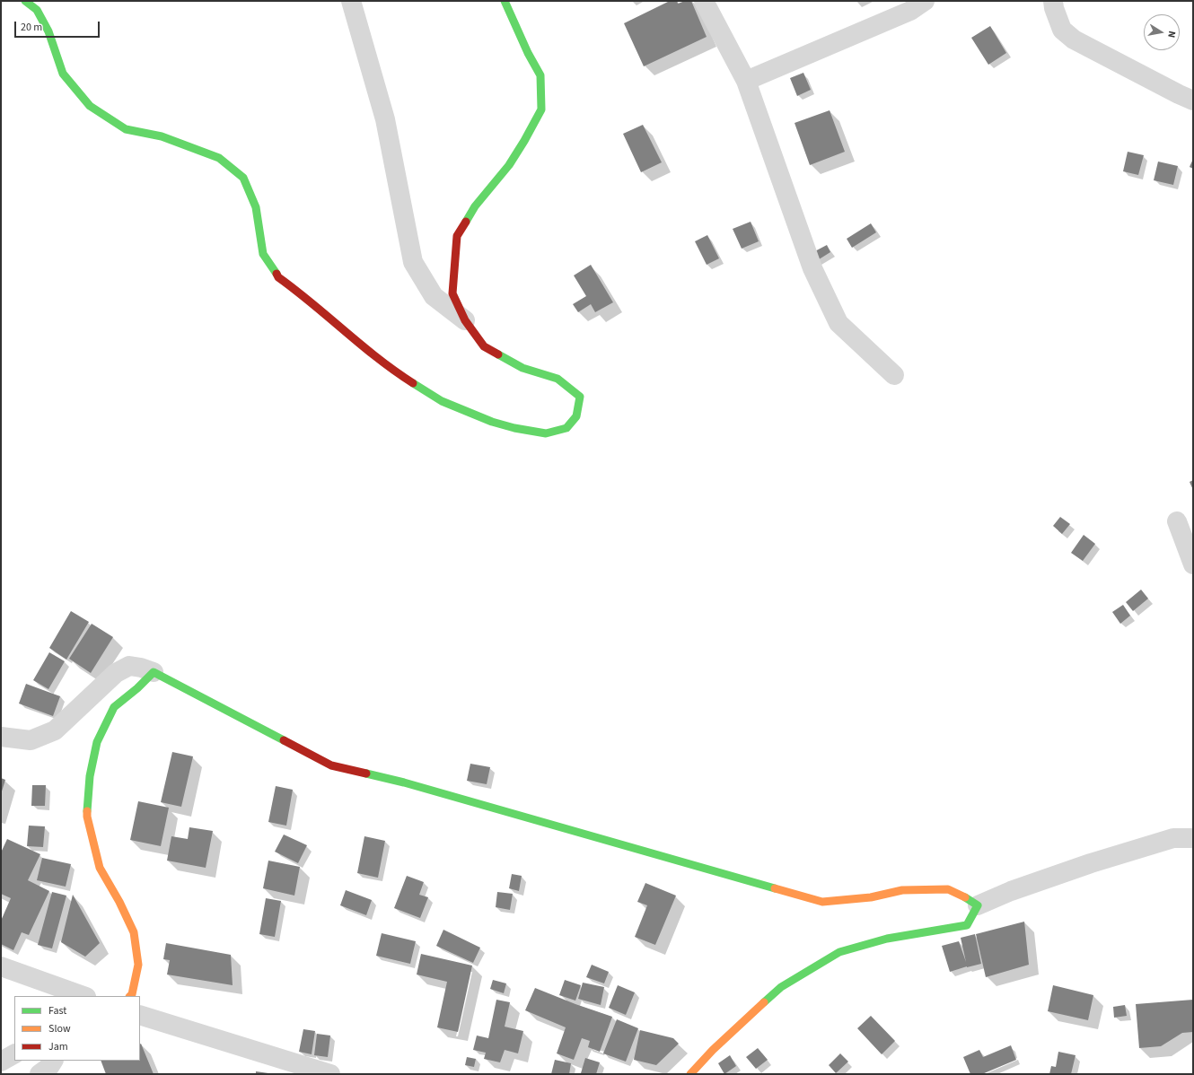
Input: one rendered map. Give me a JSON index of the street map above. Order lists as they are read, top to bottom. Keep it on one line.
{"legend":["Fast","Slow","Jam"],"scale_bar":"20 m","north":"right"}
